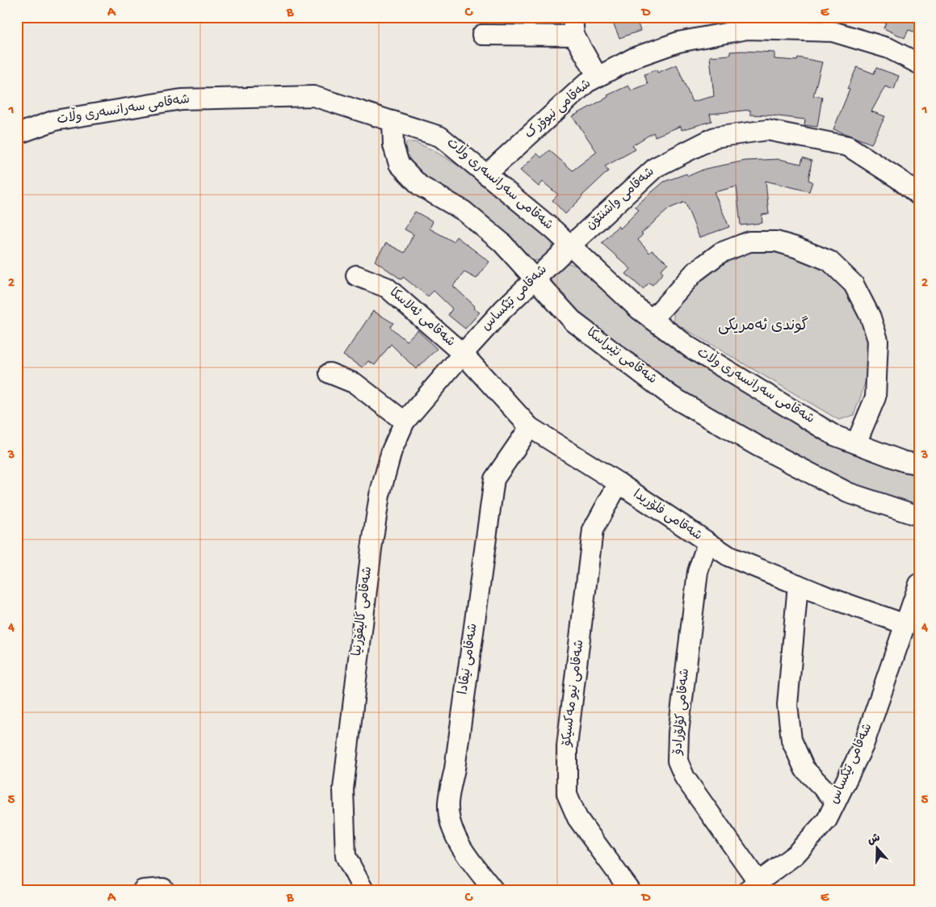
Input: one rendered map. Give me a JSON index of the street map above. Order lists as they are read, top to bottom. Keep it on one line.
{"streets":{"street":["شەقامی نیوۆرک","شەقامی سەرانسەری وڵات","شەقامی واشنتۆن","شەقامی تێکساس","شەقامی ئەلاسکا","شەقامی نێبراسکا","شەقامی فلۆریدا","شەقامی کالیفۆرنیا","شەقامی نیڤادا","شەقامی نیو مەکسیکۆ","شەقامی کۆلۆرادۆ"]},"crossings":[["شەقامی نیوۆرک","شەقامی سەرانسەری وڵات"],["شەقامی سەرانسەری وڵات","شەقامی واشنتۆن"],["شەقامی سەرانسەری وڵات","شەقامی تێکساس"],["شەقامی سەرانسەری وڵات","شەقامی نێبراسکا"],["شەقامی واشنتۆن","شەقامی تێکساس"],["شەقامی تێکساس","شەقامی ئەلاسکا"],["شەقامی تێکساس","شەقامی نێبراسکا"],["شەقامی تێکساس","شەقامی فلۆریدا"],["شەقامی تێکساس","شەقامی کالیفۆرنیا"],["شەقامی تێکساس","شەقامی کۆلۆرادۆ"],["شەقامی ئەلاسکا","شەقامی فلۆریدا"],["شەقامی ئەلاسکا","شەقامی کالیفۆرنیا"],["شەقامی فلۆریدا","شەقامی کالیفۆرنیا"],["شەقامی فلۆریدا","شەقامی نیڤادا"],["شەقامی فلۆریدا","شەقامی نیو مەکسیکۆ"],["شەقامی فلۆریدا","شەقامی کۆلۆرادۆ"]],"districts":["گوندی ئەمریکی"],"north":"top","grid":{"columns":["A","B","C","D","E"],"rows":["1","2","3","4","5"]}}
